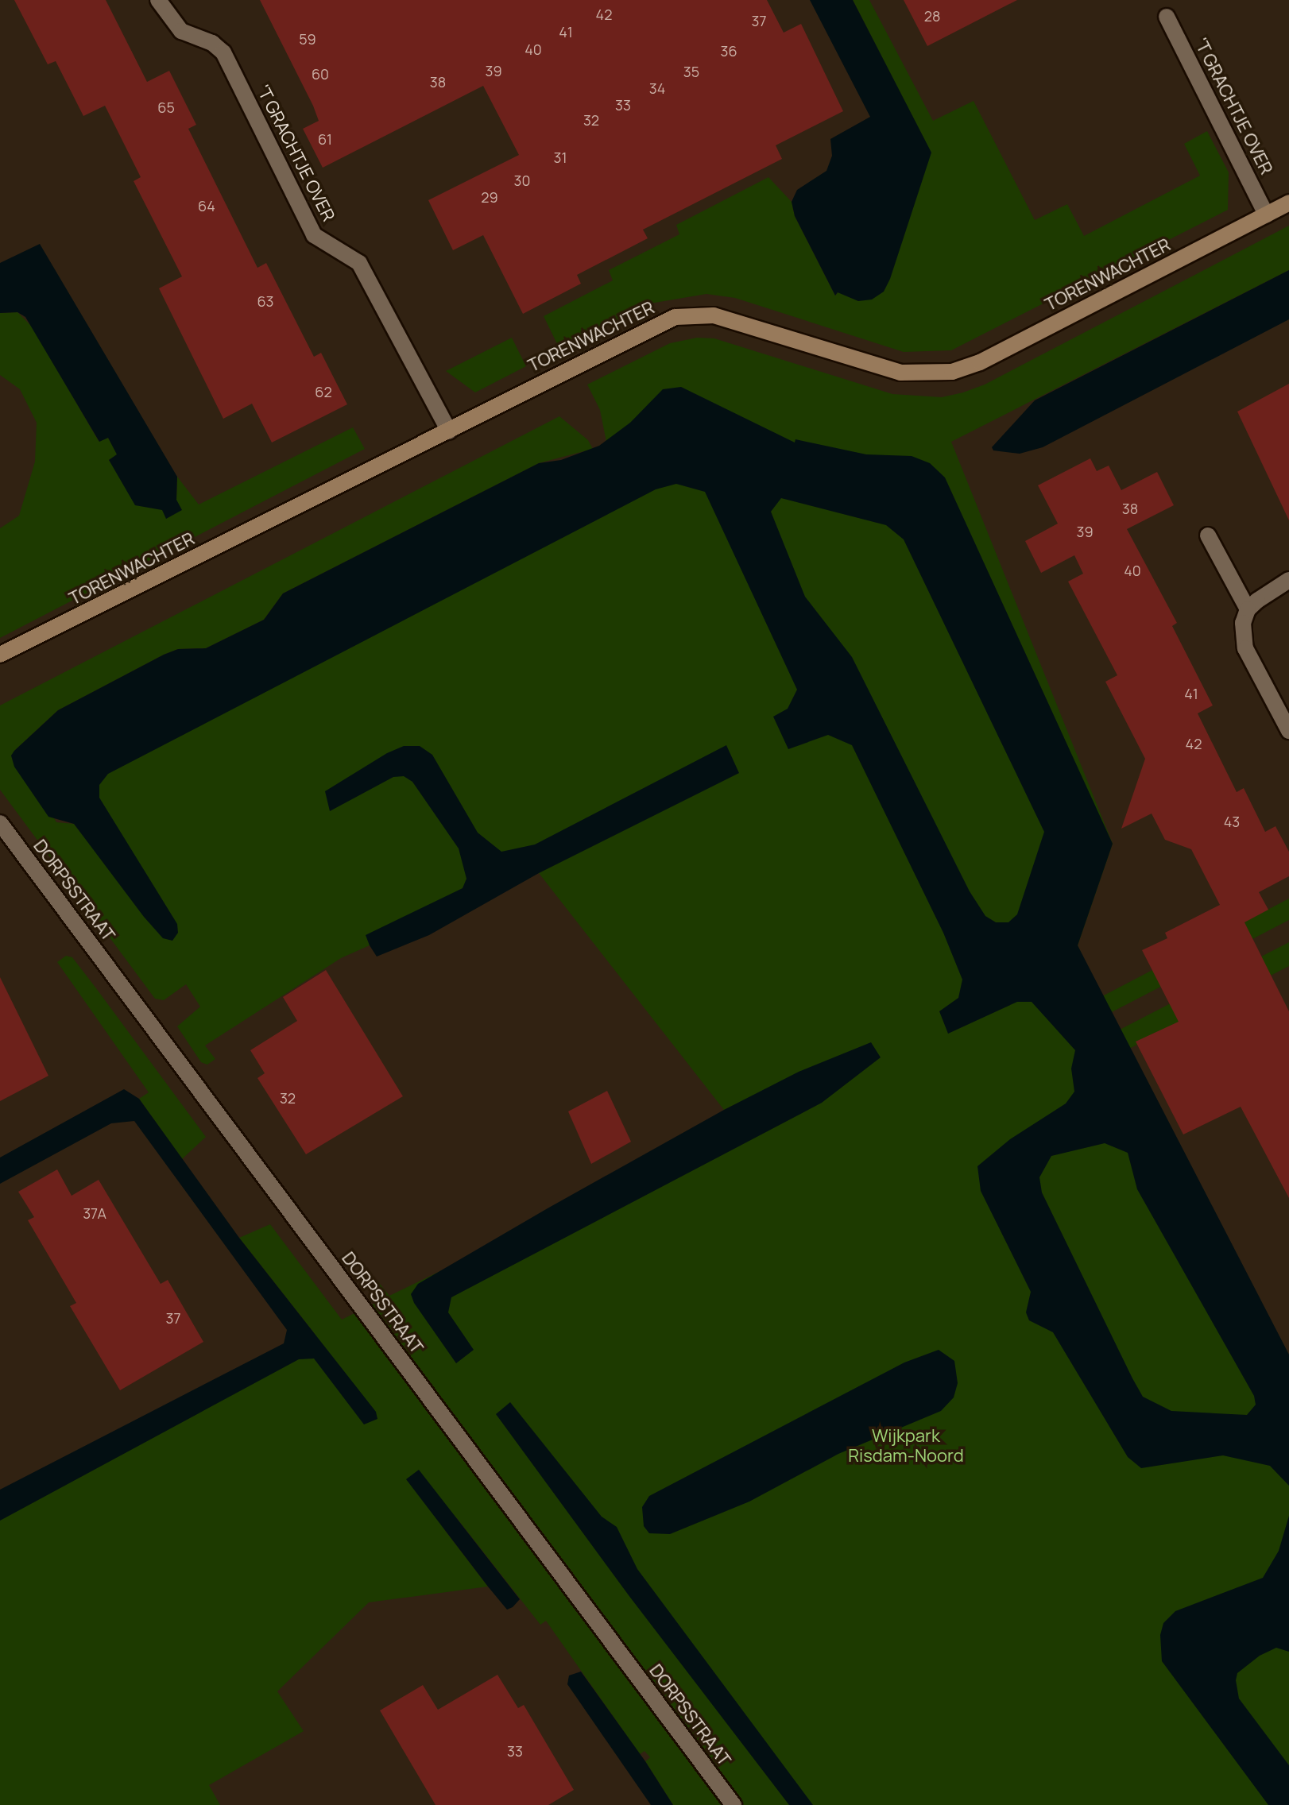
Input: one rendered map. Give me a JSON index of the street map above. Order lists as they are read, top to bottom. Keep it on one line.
{"streets":{"street":["'T GRACHTJE OVER","TORENWACHTER","DORPSSTRAAT"]},"crossings":[["'T GRACHTJE OVER","TORENWACHTER"]],"parks":["Wijkpark Risdam-Noord"],"house_numbers":["42","28","37","41","59","40","36","39","35","60","38","34","33","65","32","61","31","30","29","64","63","62","38","39","40","41","42","43","32","37A","37","33"]}
